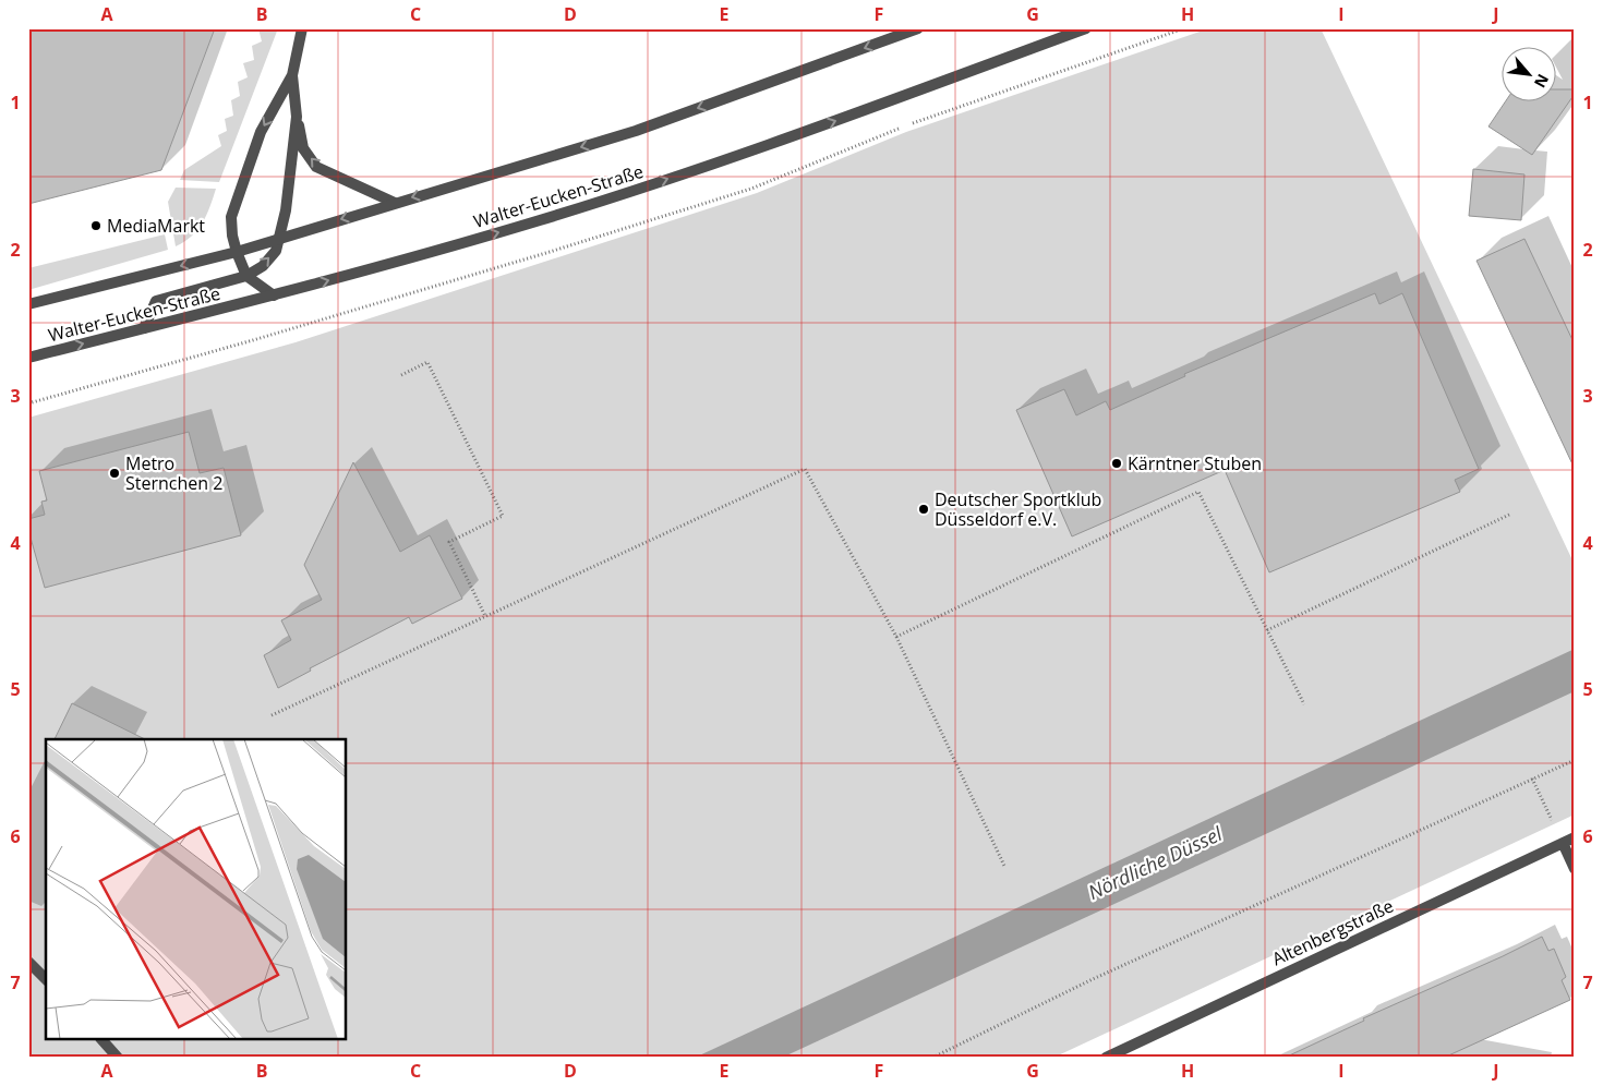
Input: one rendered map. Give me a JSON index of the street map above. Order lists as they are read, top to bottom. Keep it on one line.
{"streets":{"street":["Walter-Eucken-Straße","Altenbergstraße"]},"water":["Nördliche Düssel"],"places":["MediaMarkt","Kärntner Stuben","Metro Sternchen 2","Deutscher Sportklub Düsseldorf e.V."],"north":"bottom right","grid":{"columns":["A","B","C","D","E","F","G","H","I","J"],"rows":["1","2","3","4","5","6","7"]}}
